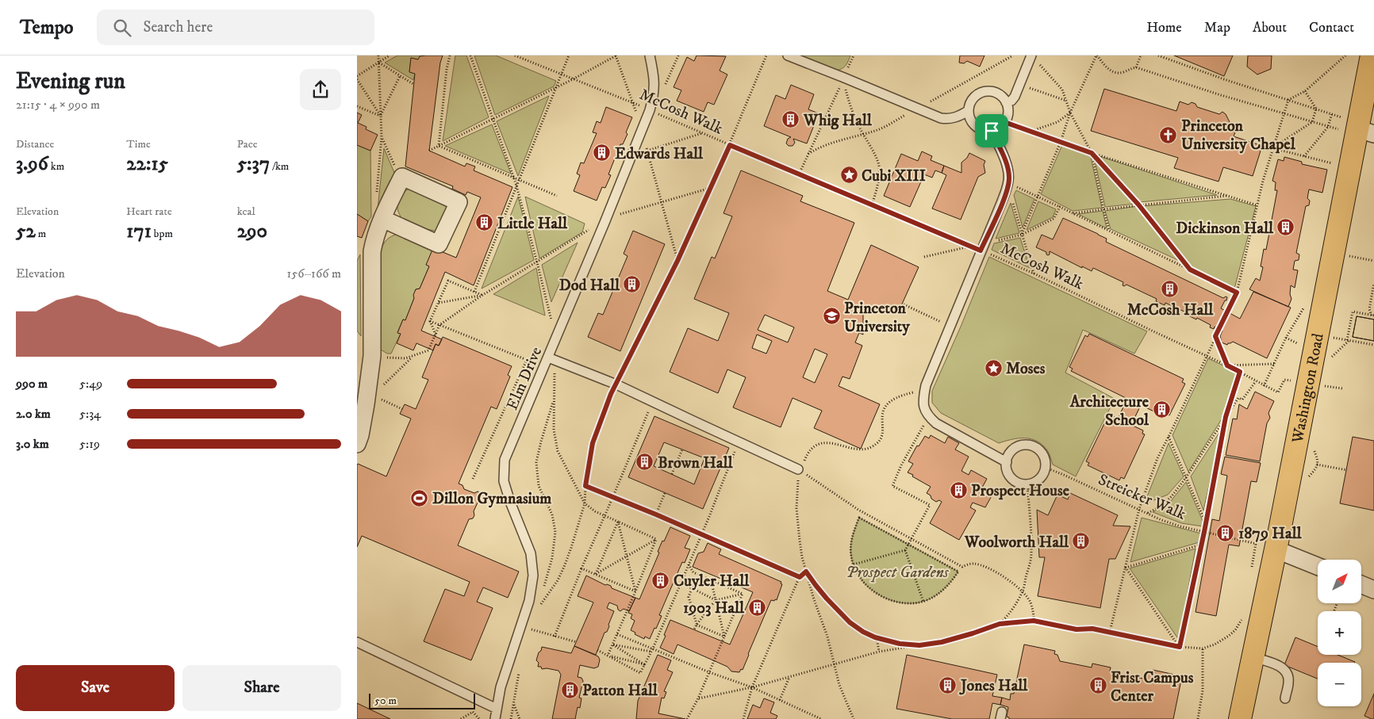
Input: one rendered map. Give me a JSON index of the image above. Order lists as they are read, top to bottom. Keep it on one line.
{"streets":{"main road":["Washington Road"],"lane":["Elm Drive"],"path":["McCosh Walk","Streicker Walk"]},"crossings":[["McCosh Walk","Elm Drive"],["Washington Road","Streicker Walk"]],"parks":["Prospect Gardens"],"places":{"building":["Whig Hall","Edwards Hall","Little Hall","Dickinson Hall","Dod Hall","McCosh Hall","Architecture School","Brown Hall","Prospect House","1879 Hall","Woolworth Hall","Cuyler Hall","1903 Hall","Jones Hall","Frist Campus Center","Patton Hall"],"church":["Princeton University Chapel"],"place":["Cubi XIII","Moses"],"school or university":["Princeton University"],"sports":["Dillon Gymnasium"]},"scale_bar":"50 m","north":"top right","page":{"header":"Tempo","search":"Search here","nav":["Home","Map","About","Contact"],"heading":["Evening run","21:15 · 4 × 990 m"],"stats":[["Distance","3.96 km"],["Time","22:15"],["Pace","5:37 /km"],["Elevation","52 m"],["Heart rate","171 bpm"],["kcal","290"]],"chart":["Elevation","156–166 m"],"list":[{"name":"990 m","note":"5:49"},{"name":"2.0 km","note":"5:34"},{"name":"3.0 km","note":"5:19"}],"map_buttons":["+","−"],"buttons":["Save","Share"],"scale":"50 m"}}
